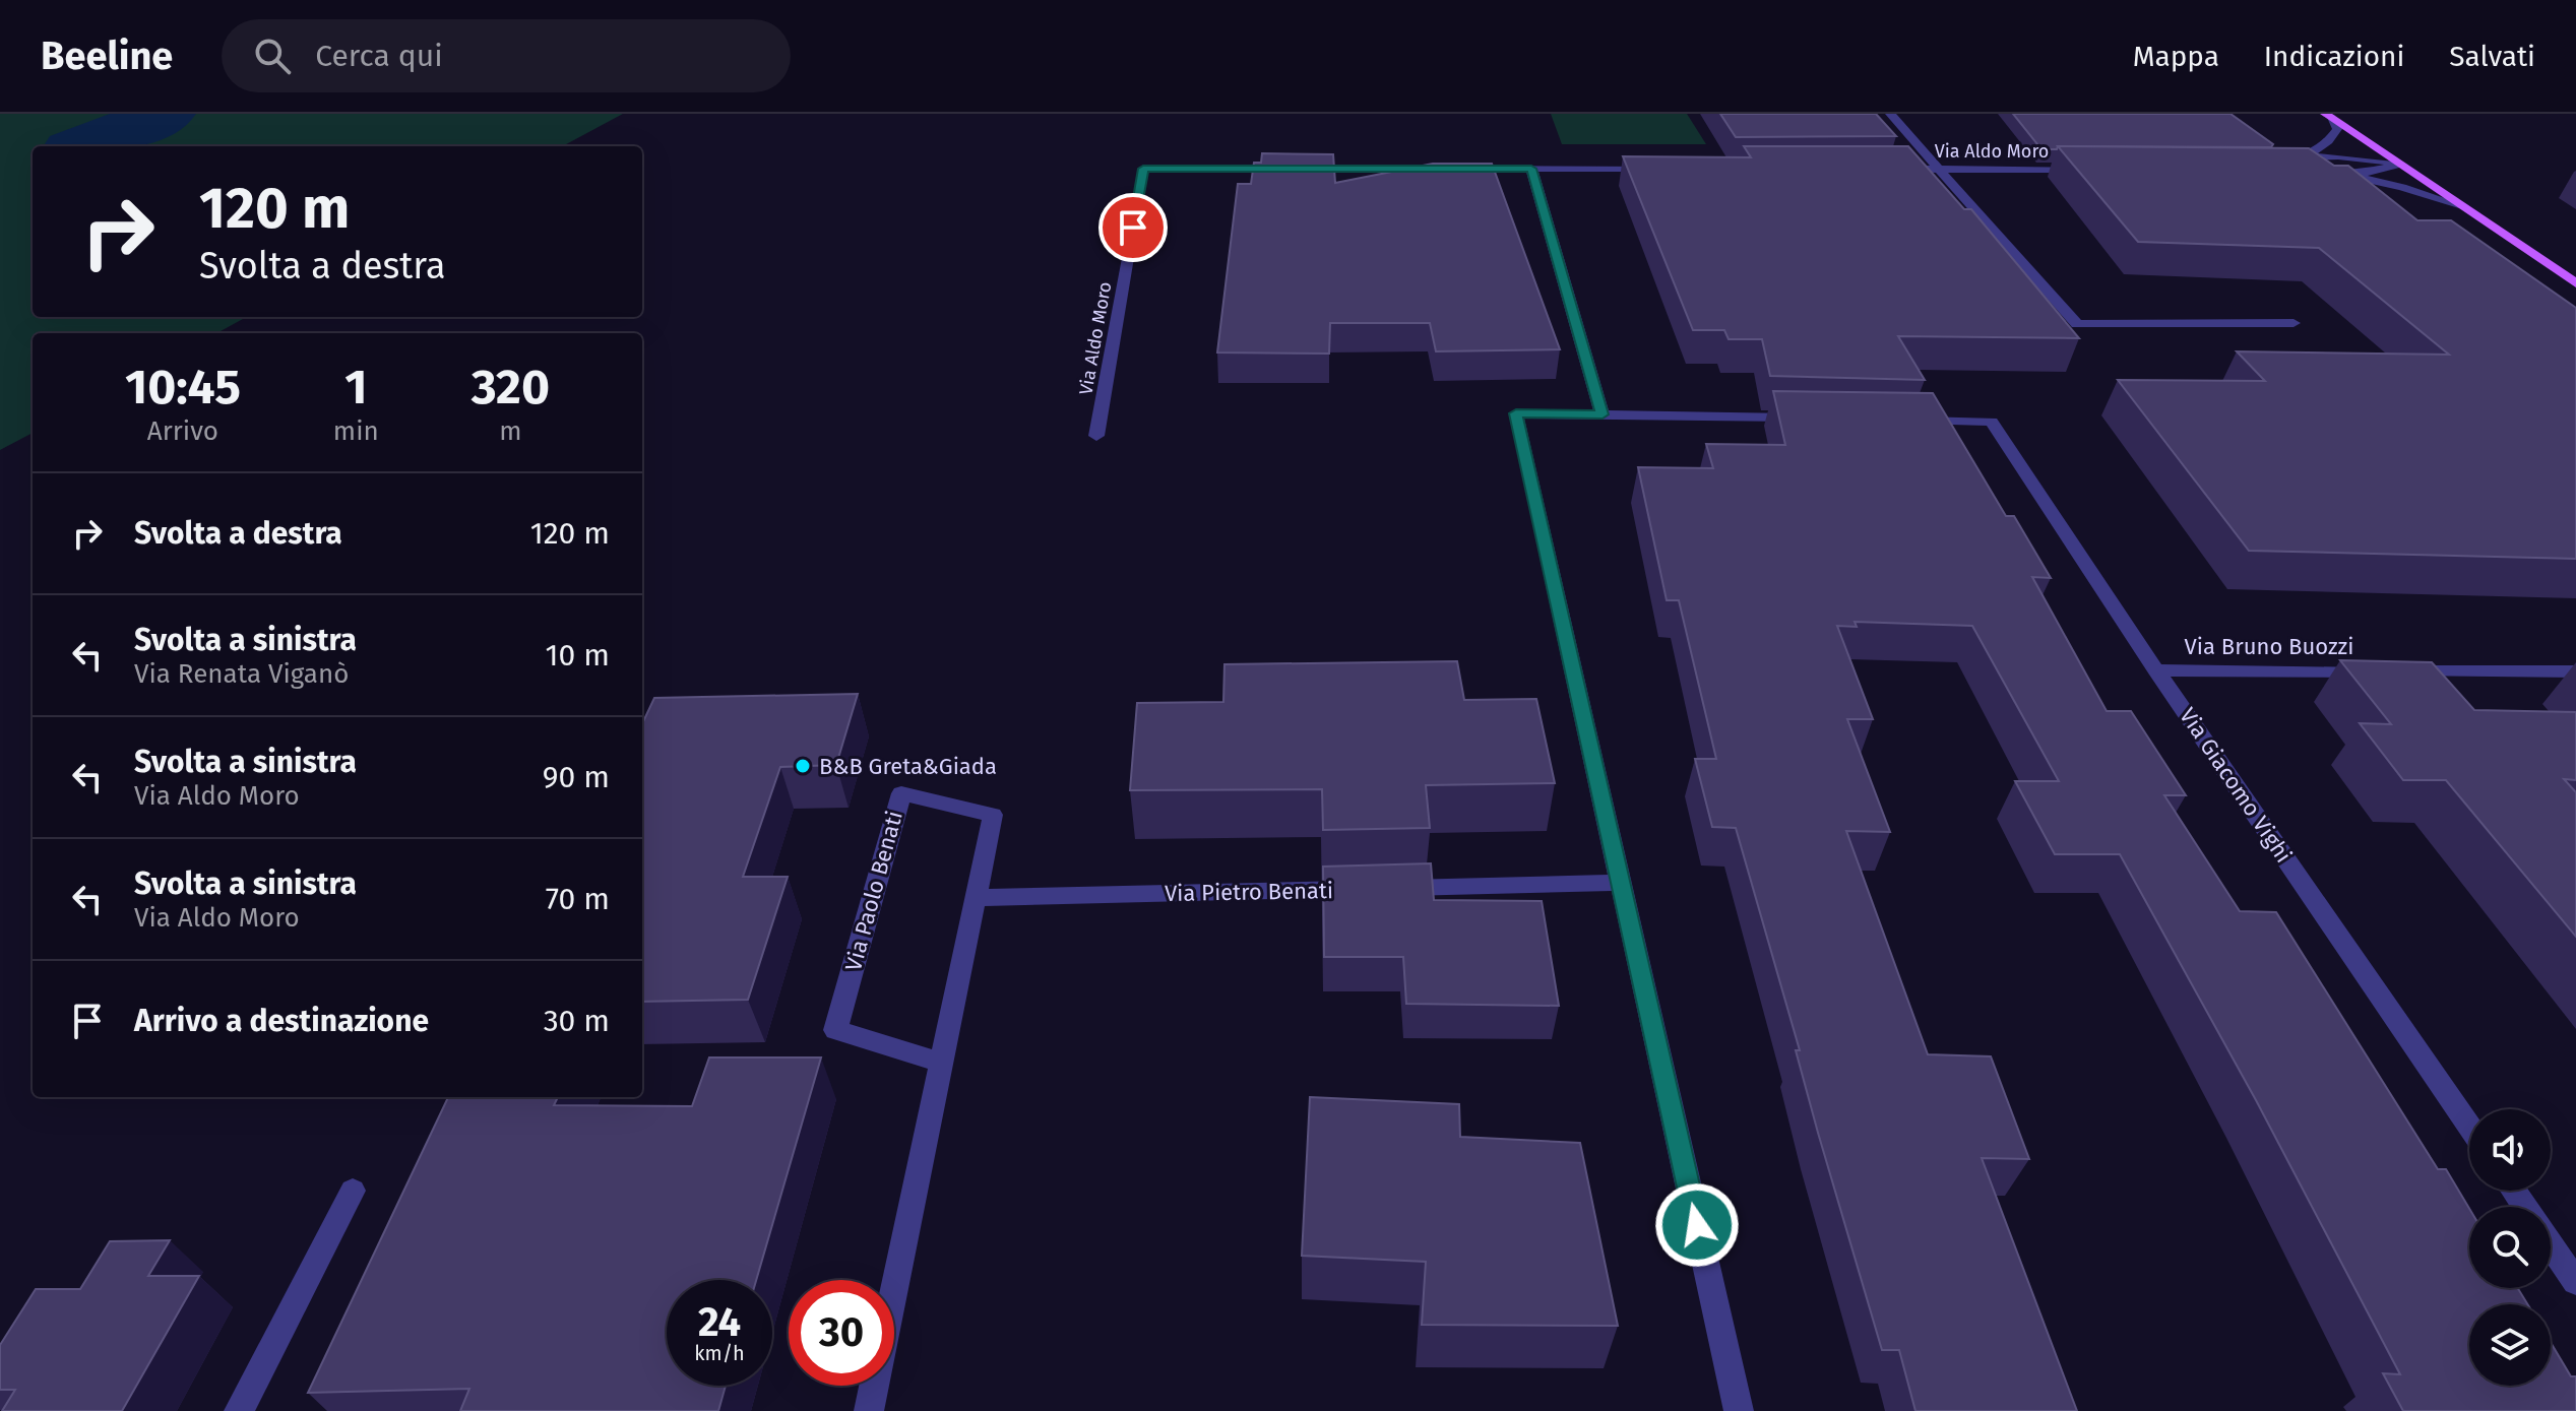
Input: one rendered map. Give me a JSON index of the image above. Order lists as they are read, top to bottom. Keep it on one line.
{"streets":{"street":["Via Aldo Moro","Via Bruno Buozzi","Via Giacomo Vighi","Via Paolo Benati","Via Pietro Benati"]},"crossings":[["Via Bruno Buozzi","Via Giacomo Vighi"],["Via Paolo Benati","Via Pietro Benati"]],"places":["B&B Greta&Giada"],"page":{"header":"Beeline","search":"Cerca qui","nav":["Mappa","Indicazioni","Salvati"],"turn":["120 m","Svolta a destra"],"eta":["10:45","Arrivo","1","min","320","m"],"list":[{"name":"Svolta a destra","value":"120 m"},{"name":"Svolta a sinistra","note":"Via Renata Viganò","value":"10 m"},{"name":"Svolta a sinistra","note":"Via Aldo Moro","value":"90 m"},{"name":"Svolta a sinistra","note":"Via Aldo Moro","value":"70 m"},{"name":"Arrivo a destinazione","value":"30 m"}],"speed":"24 km/h","limit":"30"}}
